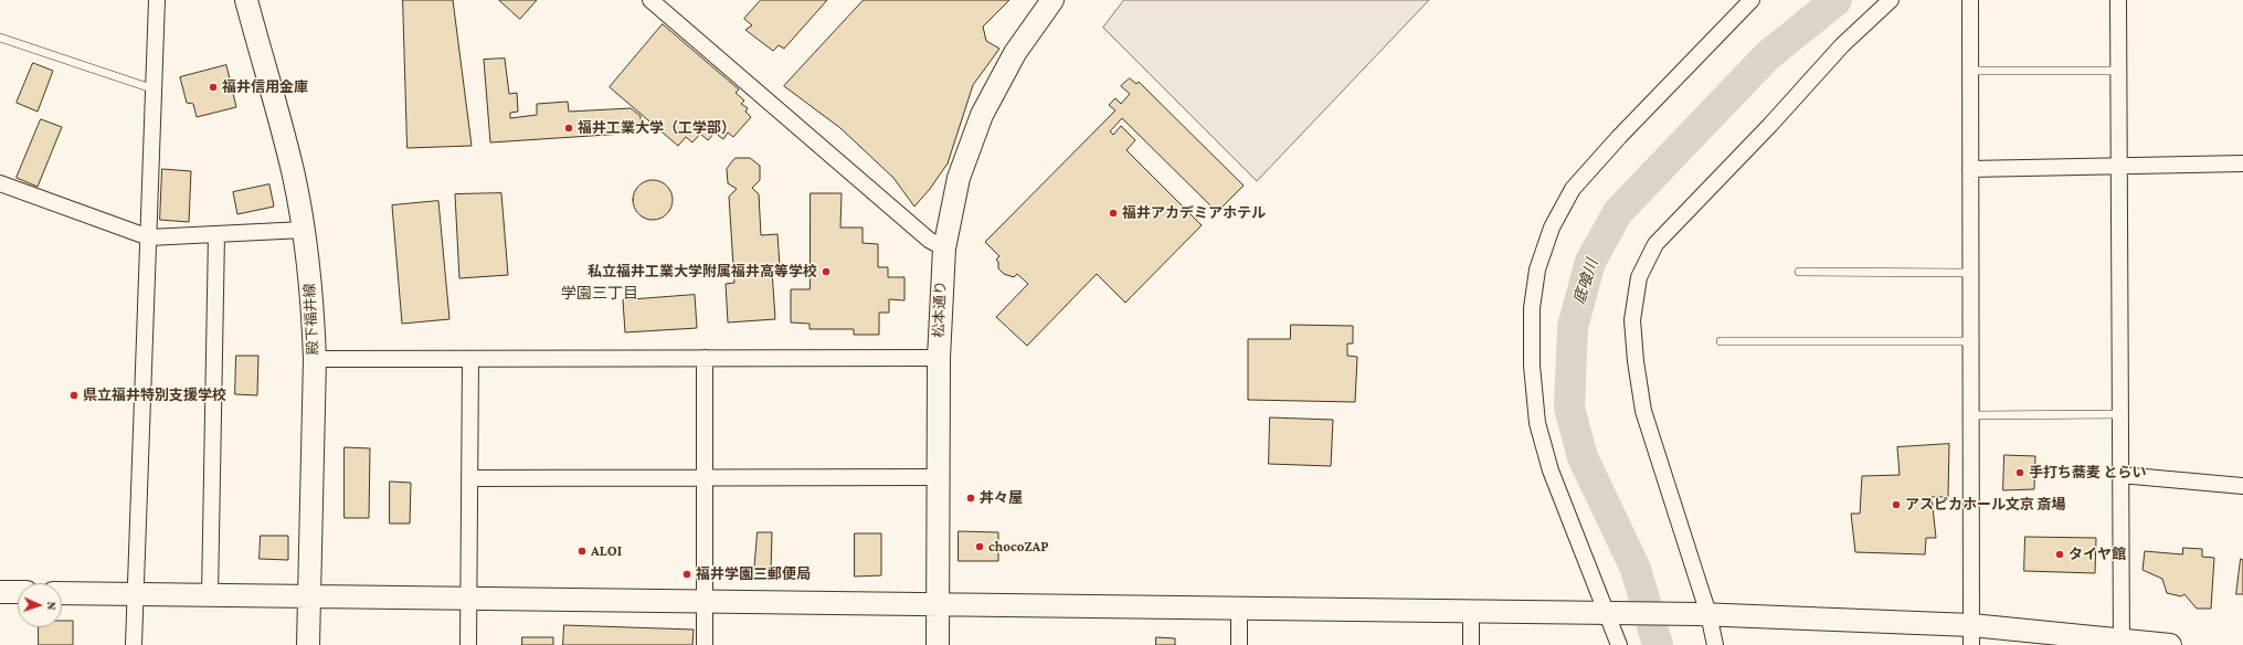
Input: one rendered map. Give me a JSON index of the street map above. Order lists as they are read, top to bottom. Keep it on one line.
{"streets":{"street":["松本通り","殿下福井線"]},"districts":["学園三丁目"],"water":["底喰川"],"places":["福井信用金庫","福井工業大学（工学部）","福井アカデミアホテル","私立福井工業大学附属福井高等学校","県立福井特別支援学校","手打ち蕎麦 とらい","丼々屋","アスピカホール文京 斎場","chocoZAP","ALOI","タイヤ館","福井学園三郵便局"],"north":"right"}
